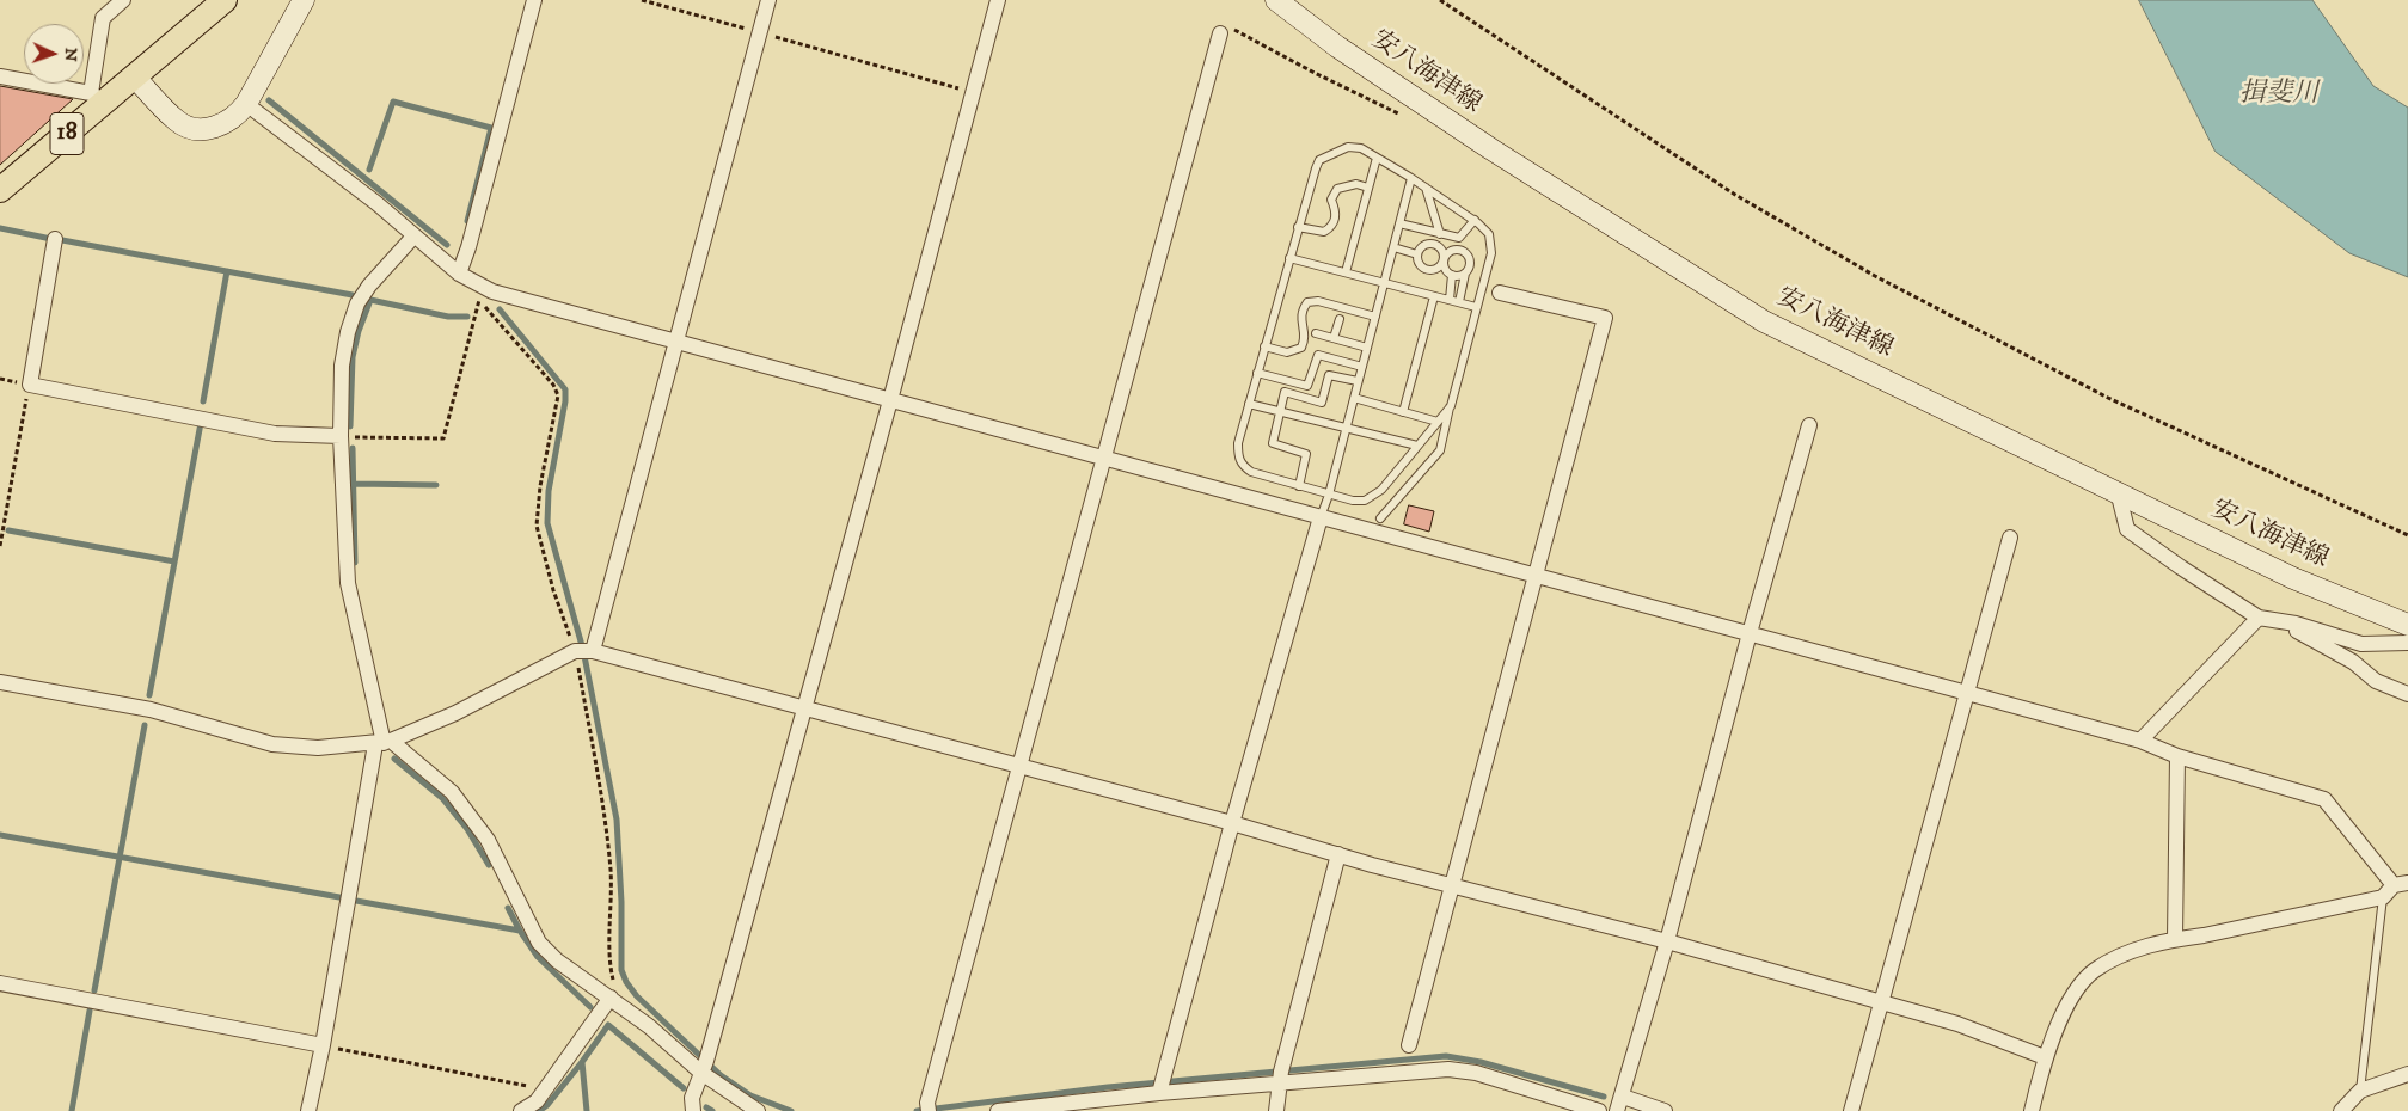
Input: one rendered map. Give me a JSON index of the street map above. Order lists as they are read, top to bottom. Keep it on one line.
{"streets":{"main road":["安八海津線","18"]},"water":["揖斐川"],"north":"right"}
